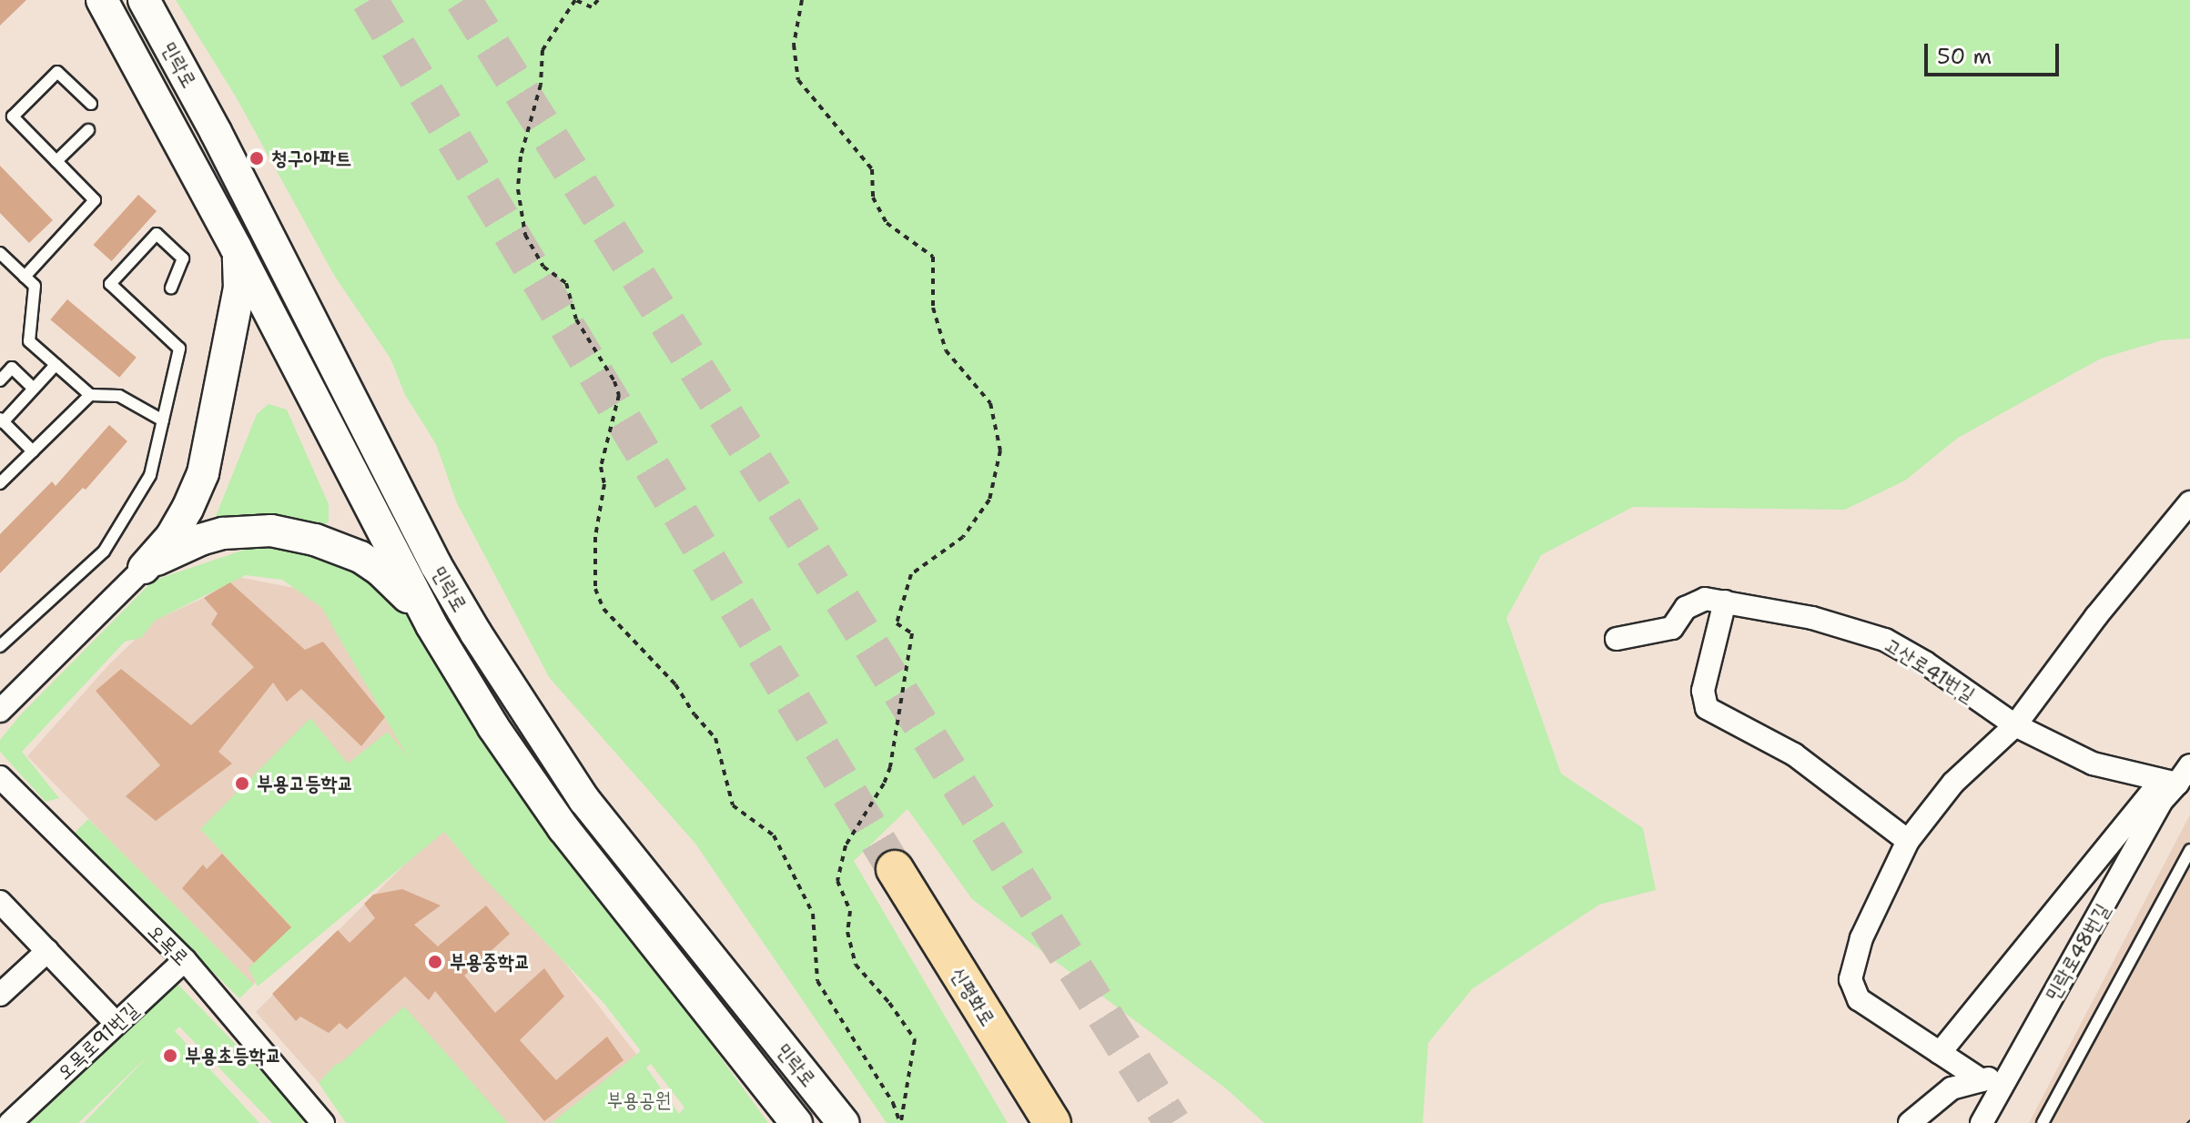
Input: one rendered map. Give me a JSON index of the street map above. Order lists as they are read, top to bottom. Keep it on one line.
{"streets":{"highway":["신평화로"],"main road":["민락로"],"street":["고산로41번길","오목로","민락로48번길","오목로91번길"]},"crossings":[["고산로41번길","민락로48번길"],["오목로","오목로91번길"]],"parks":["부용공원"],"places":["청구아파트","부용고등학교","부용중학교","부용초등학교"],"scale_bar":"50 m"}
